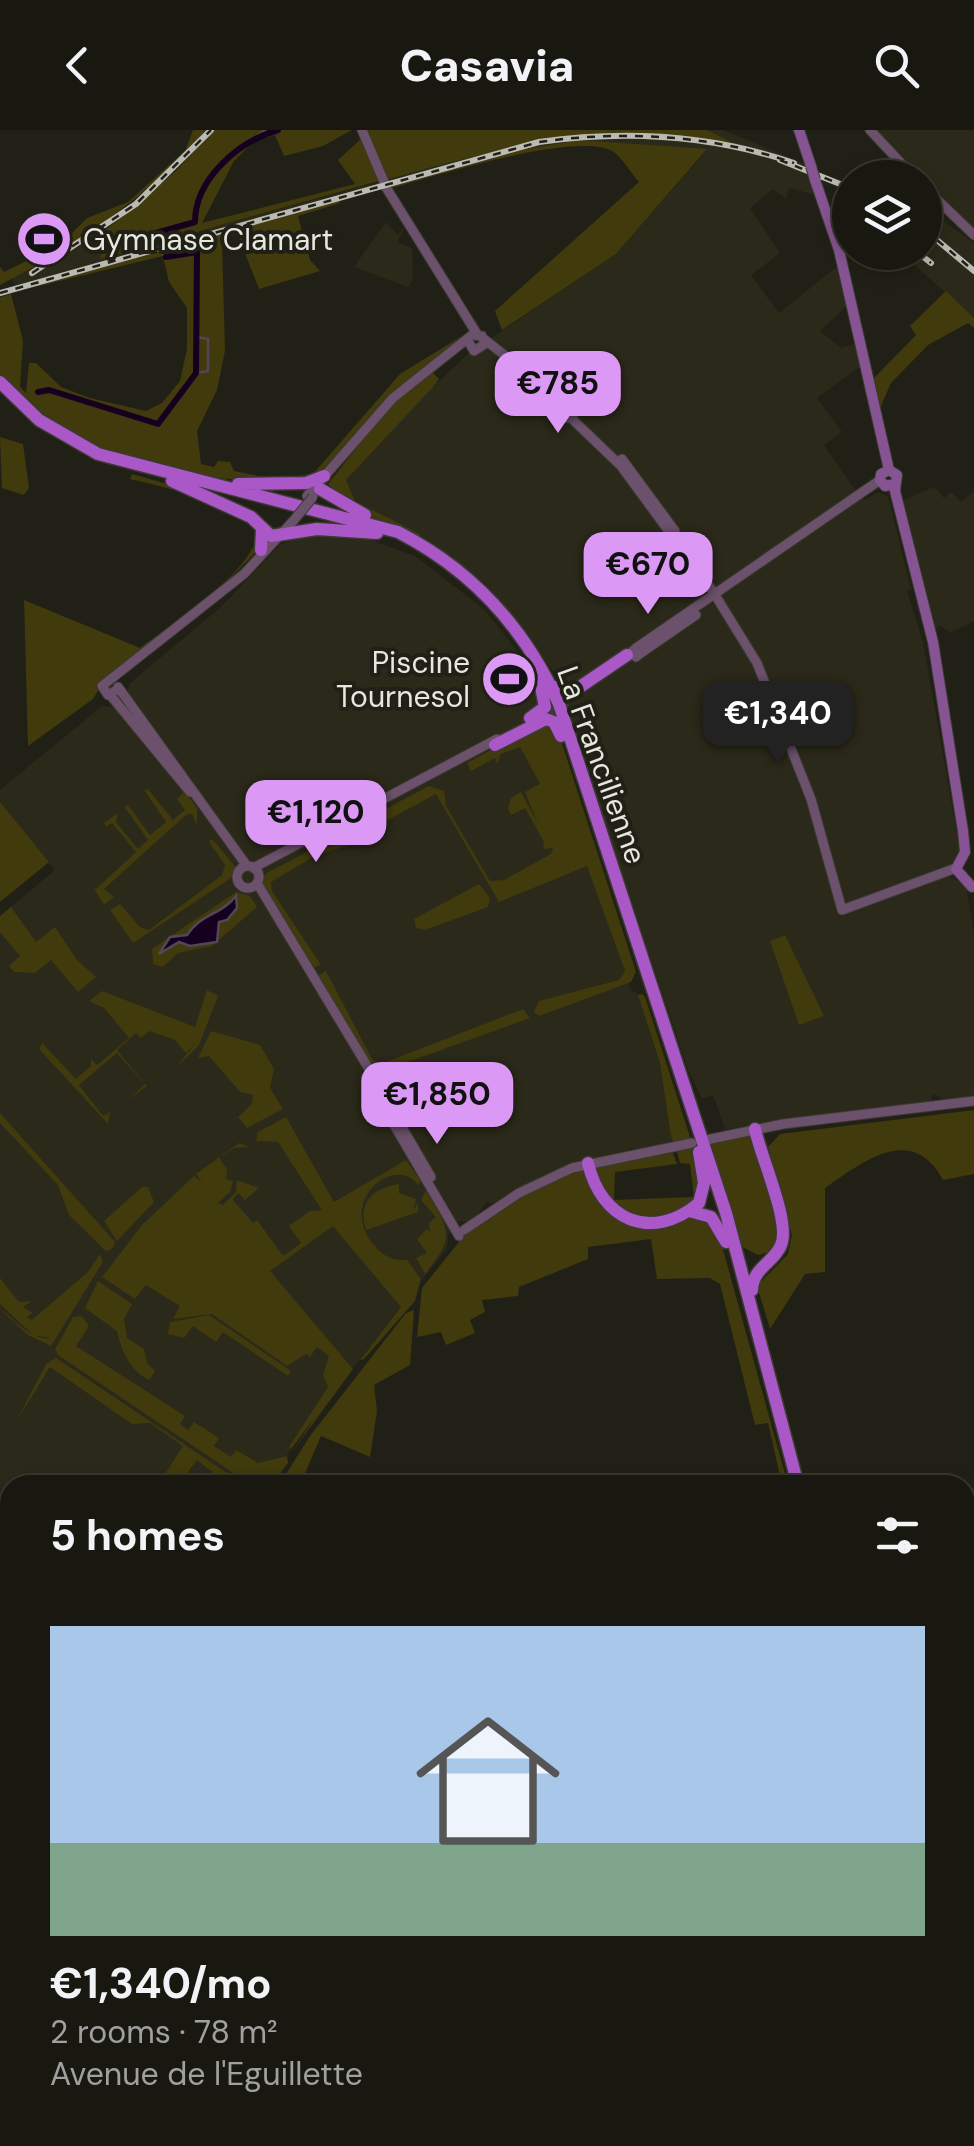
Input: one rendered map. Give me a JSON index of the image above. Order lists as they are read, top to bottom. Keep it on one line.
{"streets":{"highway":["La Francilienne"]},"places":{"sports":["Gymnase Clamart","Piscine Tournesol"]},"page":{"header":"Casavia","price":["€785","€670","€1,340","€1,120","€1,850"],"heading":"5 homes","list":[{"name":"€1,340/mo","note":"2 rooms · 78 m² · Avenue de l'Eguillette"}]}}
